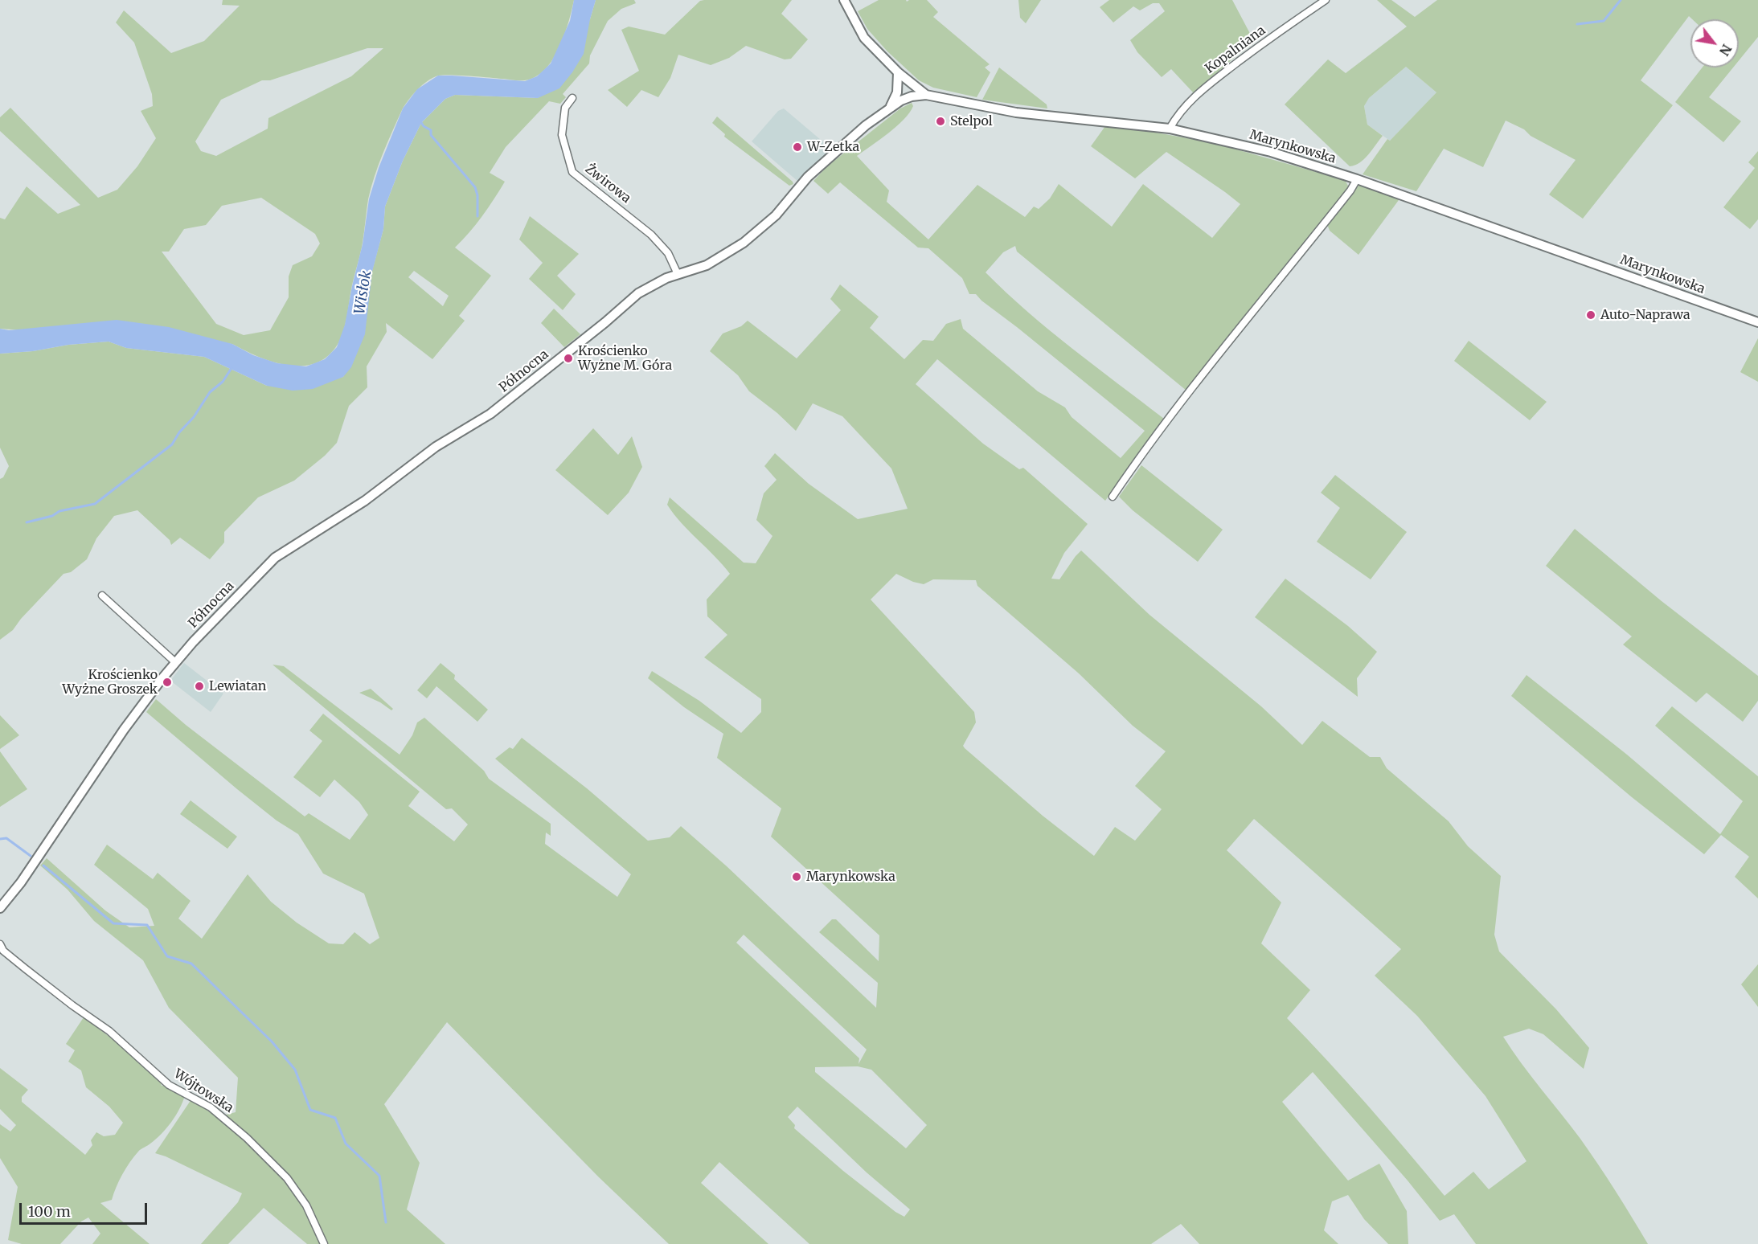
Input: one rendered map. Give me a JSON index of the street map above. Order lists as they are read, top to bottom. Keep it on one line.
{"streets":{"street":["Kopalniana","Marynkowska","Żwirowa","Północna","Wójtowska"]},"crossings":[["Kopalniana","Marynkowska"],["Marynkowska","Północna"],["Żwirowa","Północna"]],"water":["Wisłok"],"places":["Stelpol","W-Zetka","Auto-Naprawa","Krościenko Wyżne M. Góra","Krościenko Wyżne Groszek","Lewiatan","Marynkowska"],"scale_bar":"100 m","north":"bottom right"}
